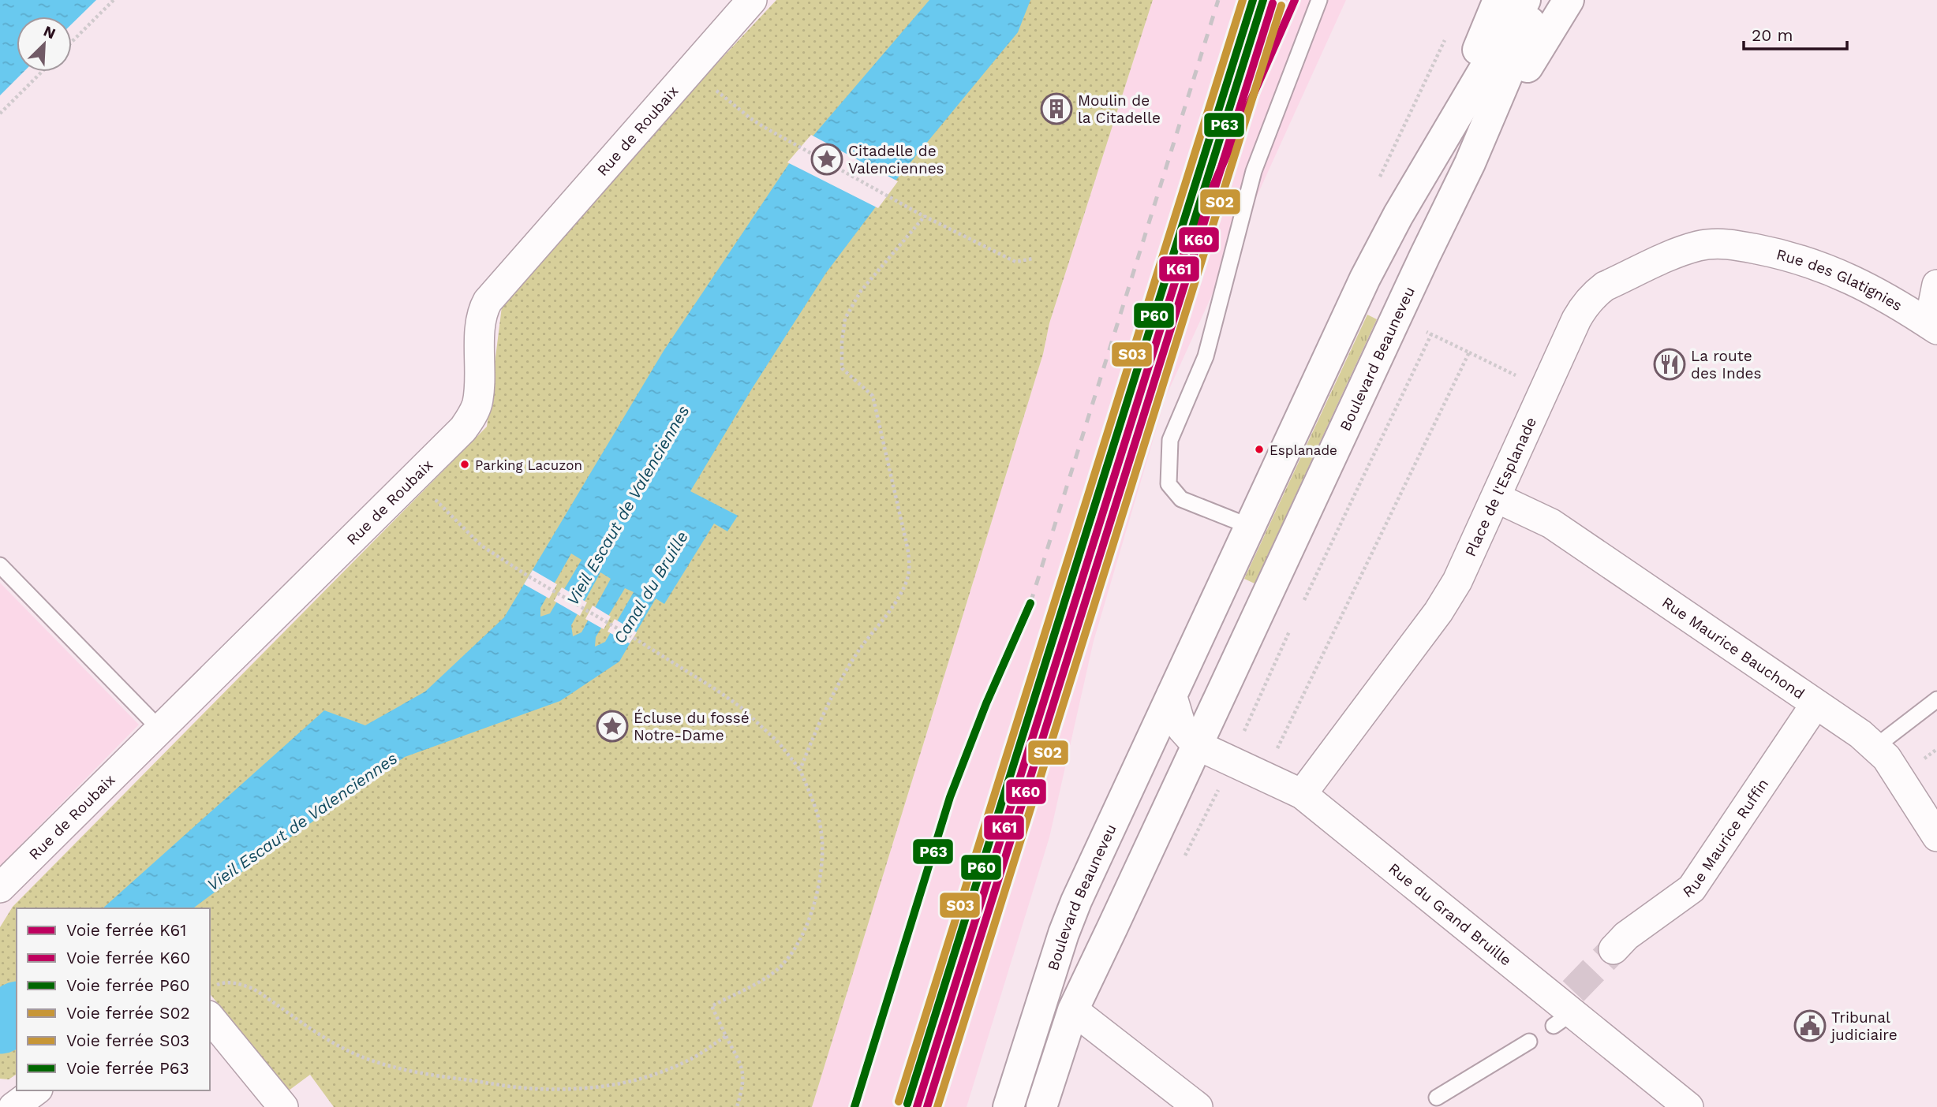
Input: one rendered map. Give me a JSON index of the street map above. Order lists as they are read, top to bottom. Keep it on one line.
{"streets":{"main road":["Boulevard Beauneveu"],"street":["Rue de Roubaix","Rue des Glatignies","Place de l'Esplanade","Rue Maurice Bauchond","Rue Maurice Ruffin","Rue du Grand Bruille"]},"crossings":[["Rue des Glatignies","Place de l'Esplanade"],["Boulevard Beauneveu","Rue du Grand Bruille"],["Place de l'Esplanade","Rue Maurice Bauchond"],["Place de l'Esplanade","Rue du Grand Bruille"],["Rue Maurice Bauchond","Rue Maurice Ruffin"]],"water":["Vieil Escaut de Valenciennes","Canal du Bruille"],"places":{"building":["Moulin de la Citadelle"],"place":["Citadelle de Valenciennes","Écluse du fossé Notre-Dame"],"restaurant":["La route des Indes"],"other":["Esplanade","Parking Lacuzon"],"public building":["Tribunal judiciaire"]},"lines":["rail line K61","rail line P60","rail line S03","rail line P63","rail line K60","rail line S02"],"legend":["Voie ferrée K61","Voie ferrée K60","Voie ferrée P60","Voie ferrée S02","Voie ferrée S03","Voie ferrée P63"],"scale_bar":"20 m","north":"top right"}
